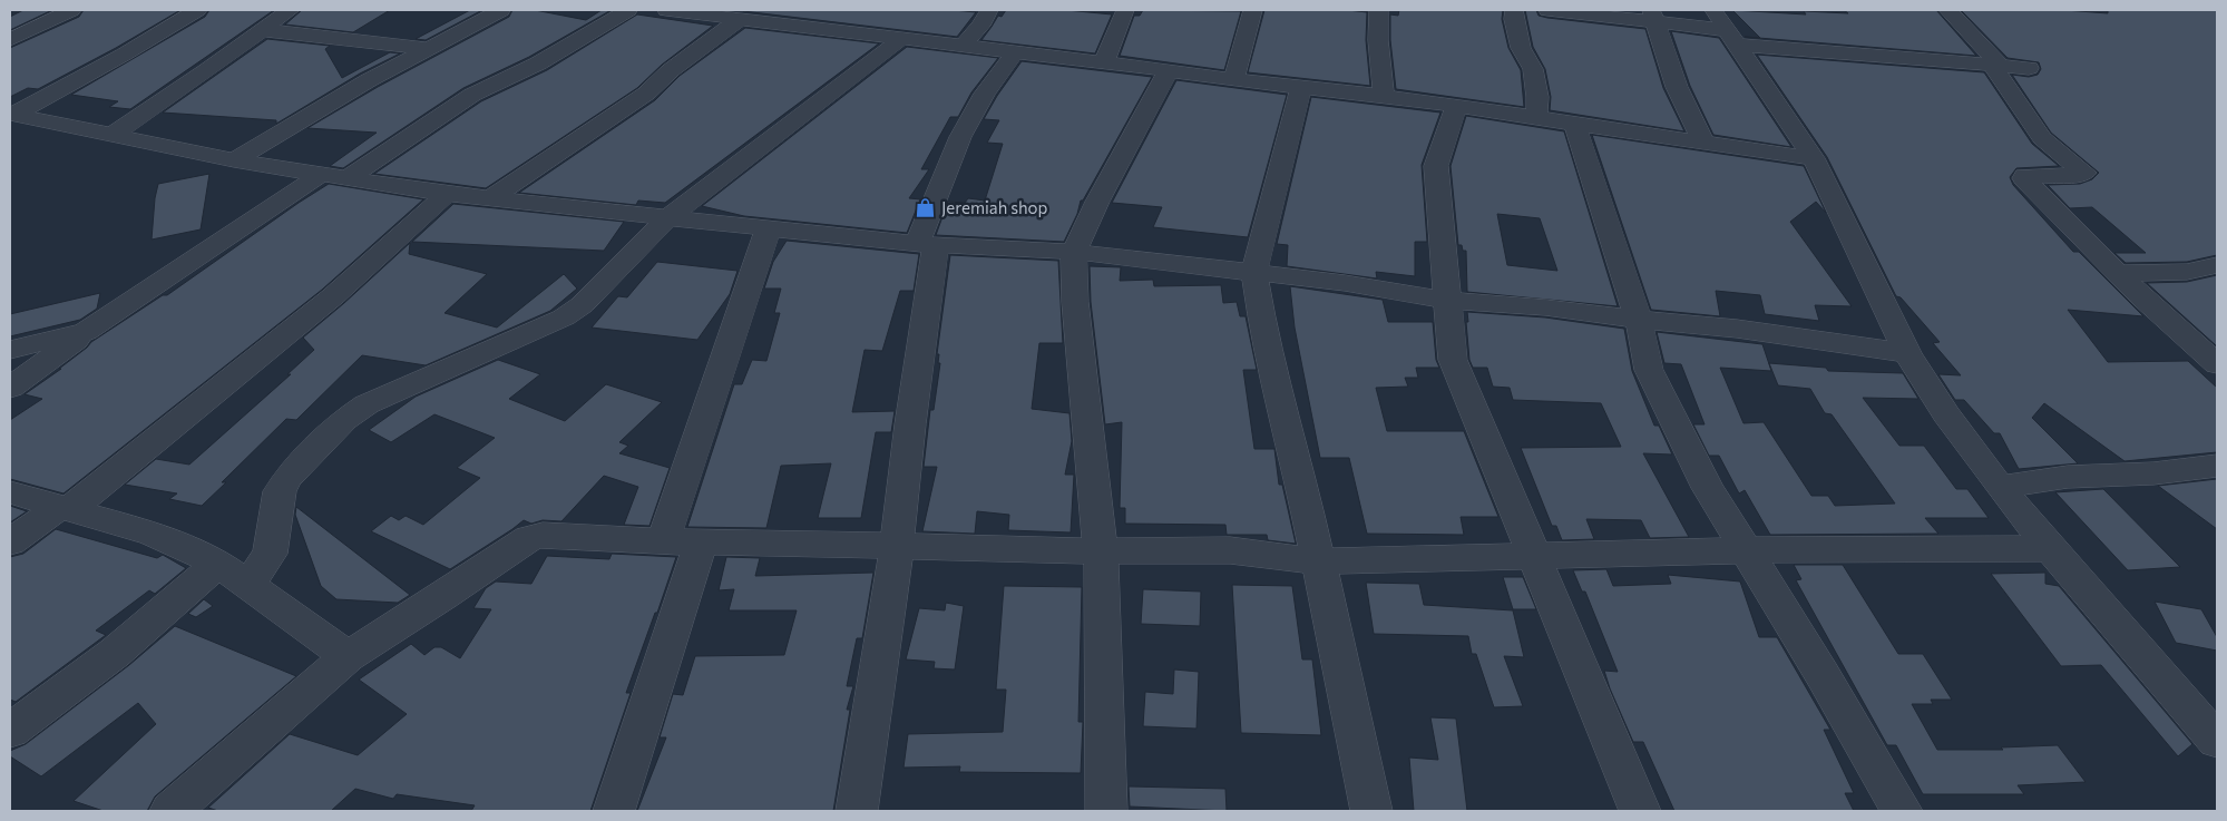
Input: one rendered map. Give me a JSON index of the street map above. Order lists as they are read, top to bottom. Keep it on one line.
{"places":{"shop":["Jeremiah shop"]}}
